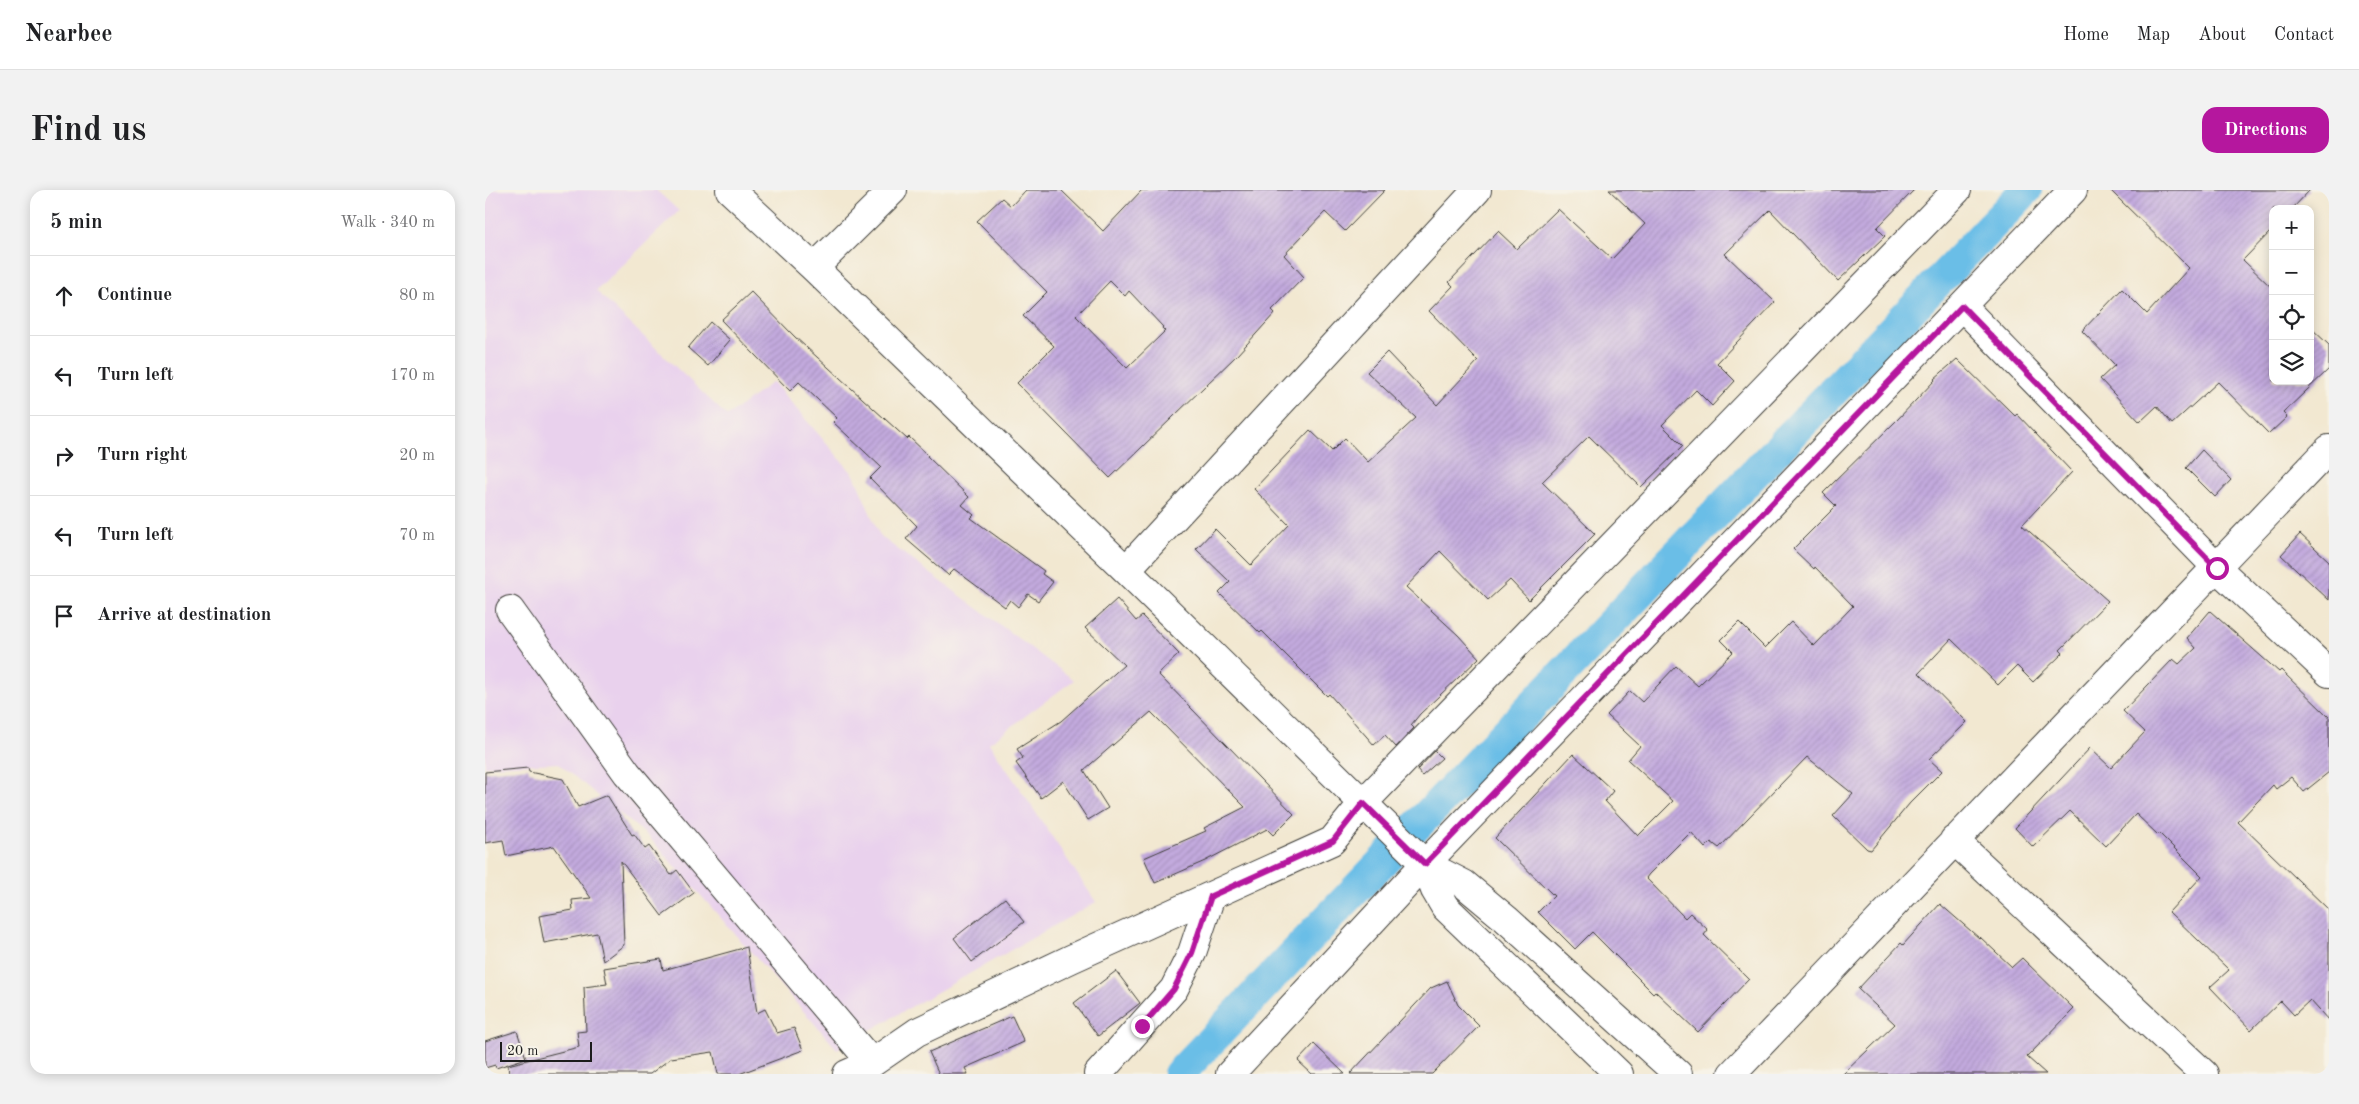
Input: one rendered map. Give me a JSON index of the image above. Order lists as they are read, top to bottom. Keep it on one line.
{"scale_bar":"20 m","page":{"header":"Nearbee","nav":["Home","Map","About","Contact"],"buttons":"Directions","title":"Find us","heading":["5 min","Walk · 340 m"],"map_buttons":["+","−"],"list":[["Continue","80 m"],["Turn left","170 m"],["Turn right","20 m"],["Turn left","70 m"],"Arrive at destination"],"scale":"20 m"}}
